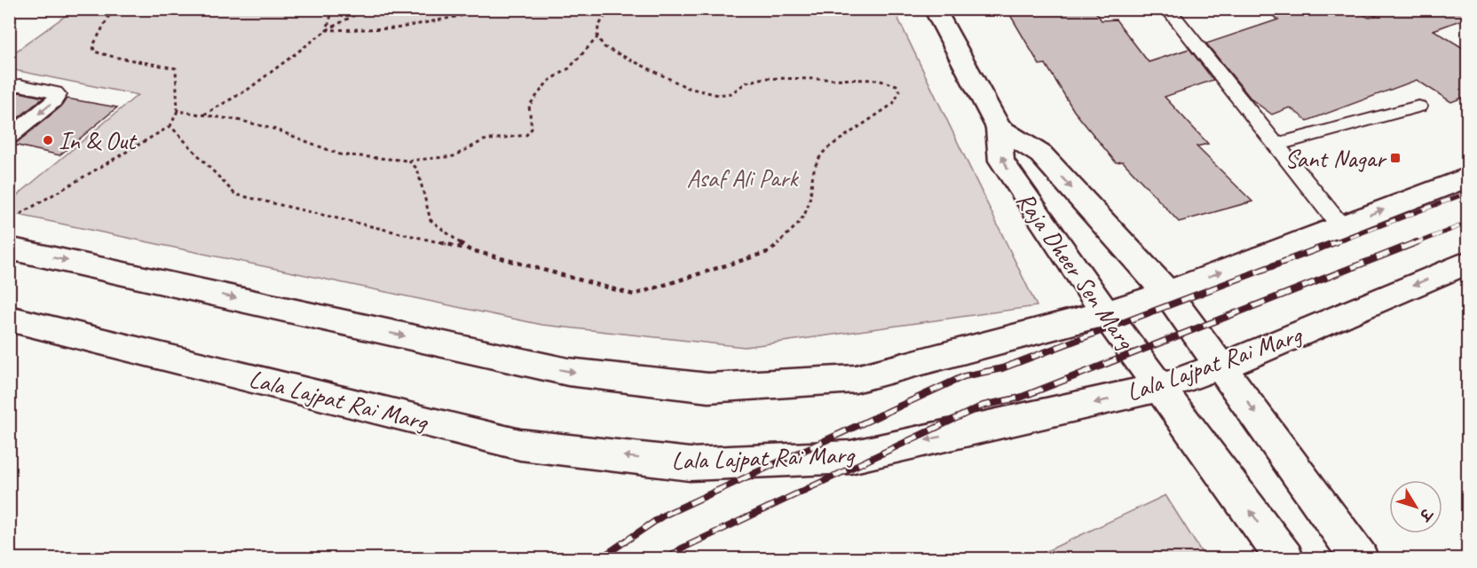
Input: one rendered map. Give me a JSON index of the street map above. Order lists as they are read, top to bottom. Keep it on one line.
{"streets":{"main road":["Raja Dheer Sen Marg","Lala Lajpat Rai Marg"]},"crossings":[["Raja Dheer Sen Marg","Lala Lajpat Rai Marg"]],"parks":["Asaf Ali Park"],"places":{"other":["In & Out"],"transit":["Sant Nagar"]},"north":"bottom right"}
